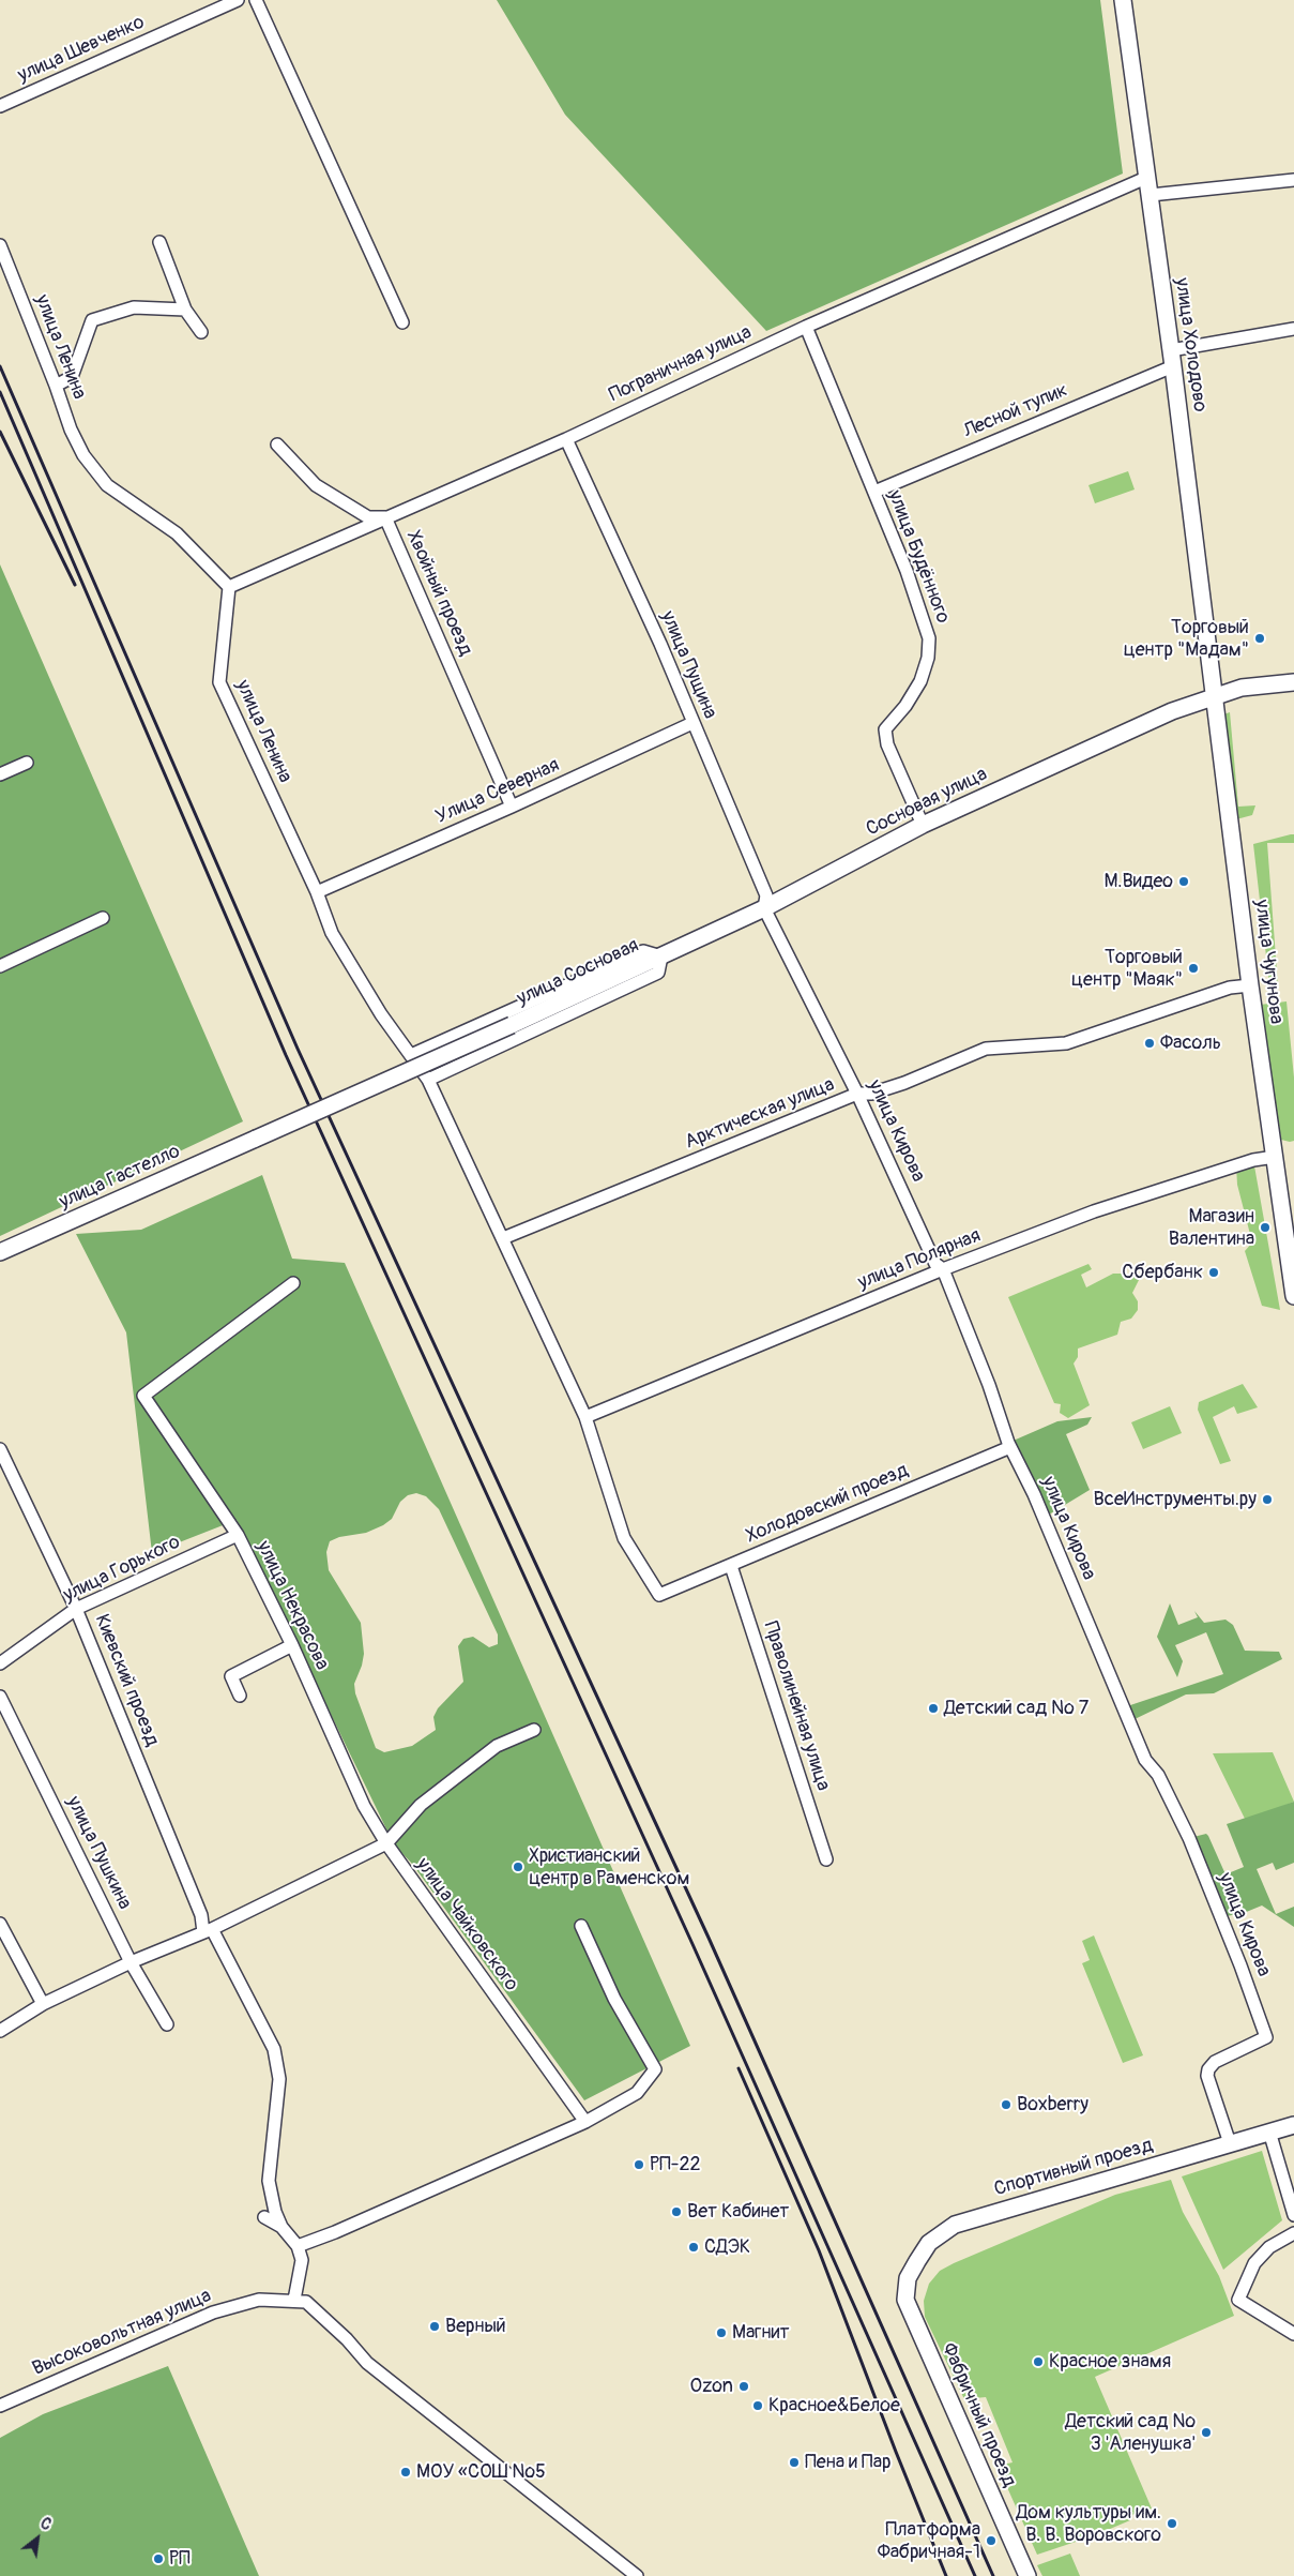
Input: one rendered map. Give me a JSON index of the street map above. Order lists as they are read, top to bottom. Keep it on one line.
{"streets":{"main road":["улица Холодово","Сосновая улица","улица Чугунова","улица Сосновая","улица Гастелло","Спортивный проезд","Фабричный проезд"],"street":["улица Шевченко","улица Ленина","Пограничная улица","Лесной тупик","улица Будённого","Хвойный проезд","улица Пущина","Улица Северная","Арктическая улица","улица Кирова","улица Полярная","Холодовский проезд","улица Горького","улица Некрасова","Киевский проезд","Праволинейная улица","улица Пушкина","улица Чайковского","Высоковольтная улица"]},"crossings":[["улица Холодово","Пограничная улица"],["улица Холодово","Лесной тупик"],["улица Холодово","Сосновая улица"],["улица Холодово","улица Чугунова"],["улица Ленина","Пограничная улица"],["улица Ленина","Улица Северная"],["улица Ленина","Арктическая улица"],["улица Ленина","улица Полярная"],["улица Ленина","Холодовский проезд"],["Пограничная улица","улица Будённого"],["Пограничная улица","Хвойный проезд"],["Пограничная улица","улица Пущина"],["Лесной тупик","улица Будённого"],["улица Будённого","Сосновая улица"],["Хвойный проезд","Улица Северная"],["улица Пущина","Улица Северная"],["улица Пущина","Сосновая улица"],["улица Пущина","улица Кирова"],["Сосновая улица","улица Чугунова"],["Сосновая улица","улица Сосновая"],["Сосновая улица","улица Кирова"],["улица Чугунова","Арктическая улица"],["улица Чугунова","улица Полярная"],["улица Сосновая","улица Гастелло"],["Арктическая улица","улица Кирова"],["улица Кирова","улица Полярная"],["улица Кирова","Холодовский проезд"],["улица Кирова","Спортивный проезд"],["Холодовский проезд","Праволинейная улица"],["улица Горького","улица Некрасова"],["улица Горького","Киевский проезд"],["улица Некрасова","улица Чайковского"],["Спортивный проезд","Фабричный проезд"]],"places":["Торговый центр \"Мадам\"","М.Видео","Торговый центр \"Маяк\"","Фасоль","Магазин Валентина","Сбербанк","ВсеИнструменты.ру","Детский сад № 7","Христианский центр в Раменском","Boxberry","РП-22","Вет Кабинет","СДЭК","Верный","Магнит","Красное знамя","Ozon","Красное&Белое","Детский сад № 3 'Аленушка'","Пена и Пар","МОУ «СОШ №5","Дом культуры им. В. В. Воровского","Платформа Фабричная-1","РП"],"north":"top right"}
